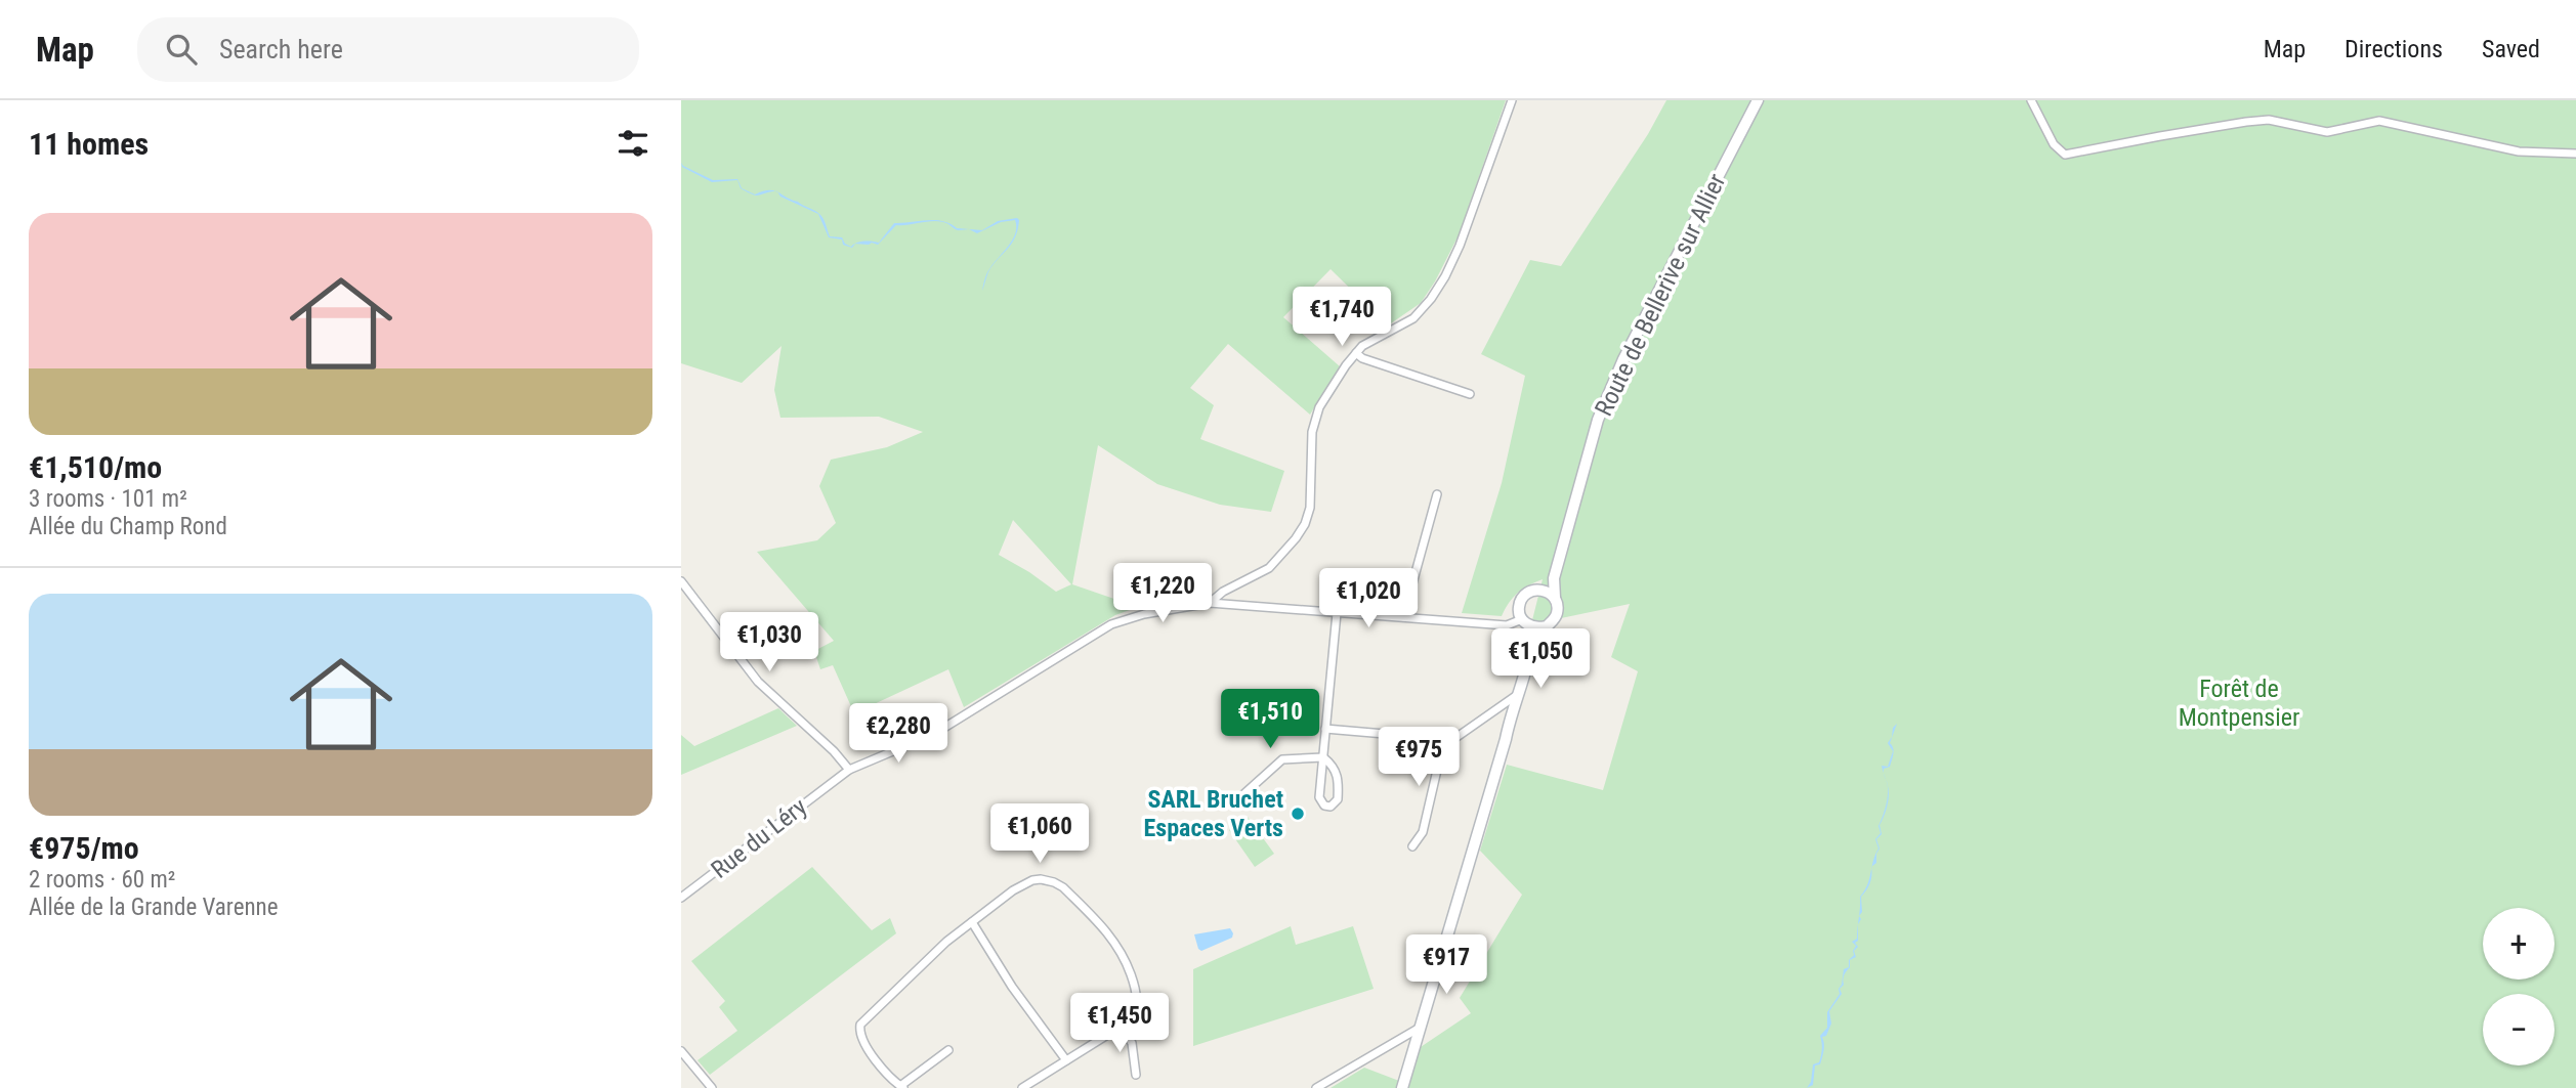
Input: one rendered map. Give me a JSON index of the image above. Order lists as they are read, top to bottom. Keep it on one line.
{"streets":{"main road":["Route de Bellerive sur Allier"],"street":["Rue du Léry"]},"crossings":[["Route de Bellerive sur Allier","Rue du Léry"]],"parks":["Forêt de Montpensier"],"places":["SARL Bruchet Espaces Verts"],"page":{"header":"Map","search":"Search here","nav":["Map","Directions","Saved"],"heading":"11 homes","list":[{"name":"€1,510/mo","note":"3 rooms · 101 m² · Allée du Champ Rond"},{"name":"€975/mo","note":"2 rooms · 60 m² · Allée de la Grande Varenne"}],"price":["€1,740","€1,220","€1,020","€1,030","€1,050","€1,510","€2,280","€975","€1,060","€917","€1,450"],"map_buttons":["+","−"]}}
